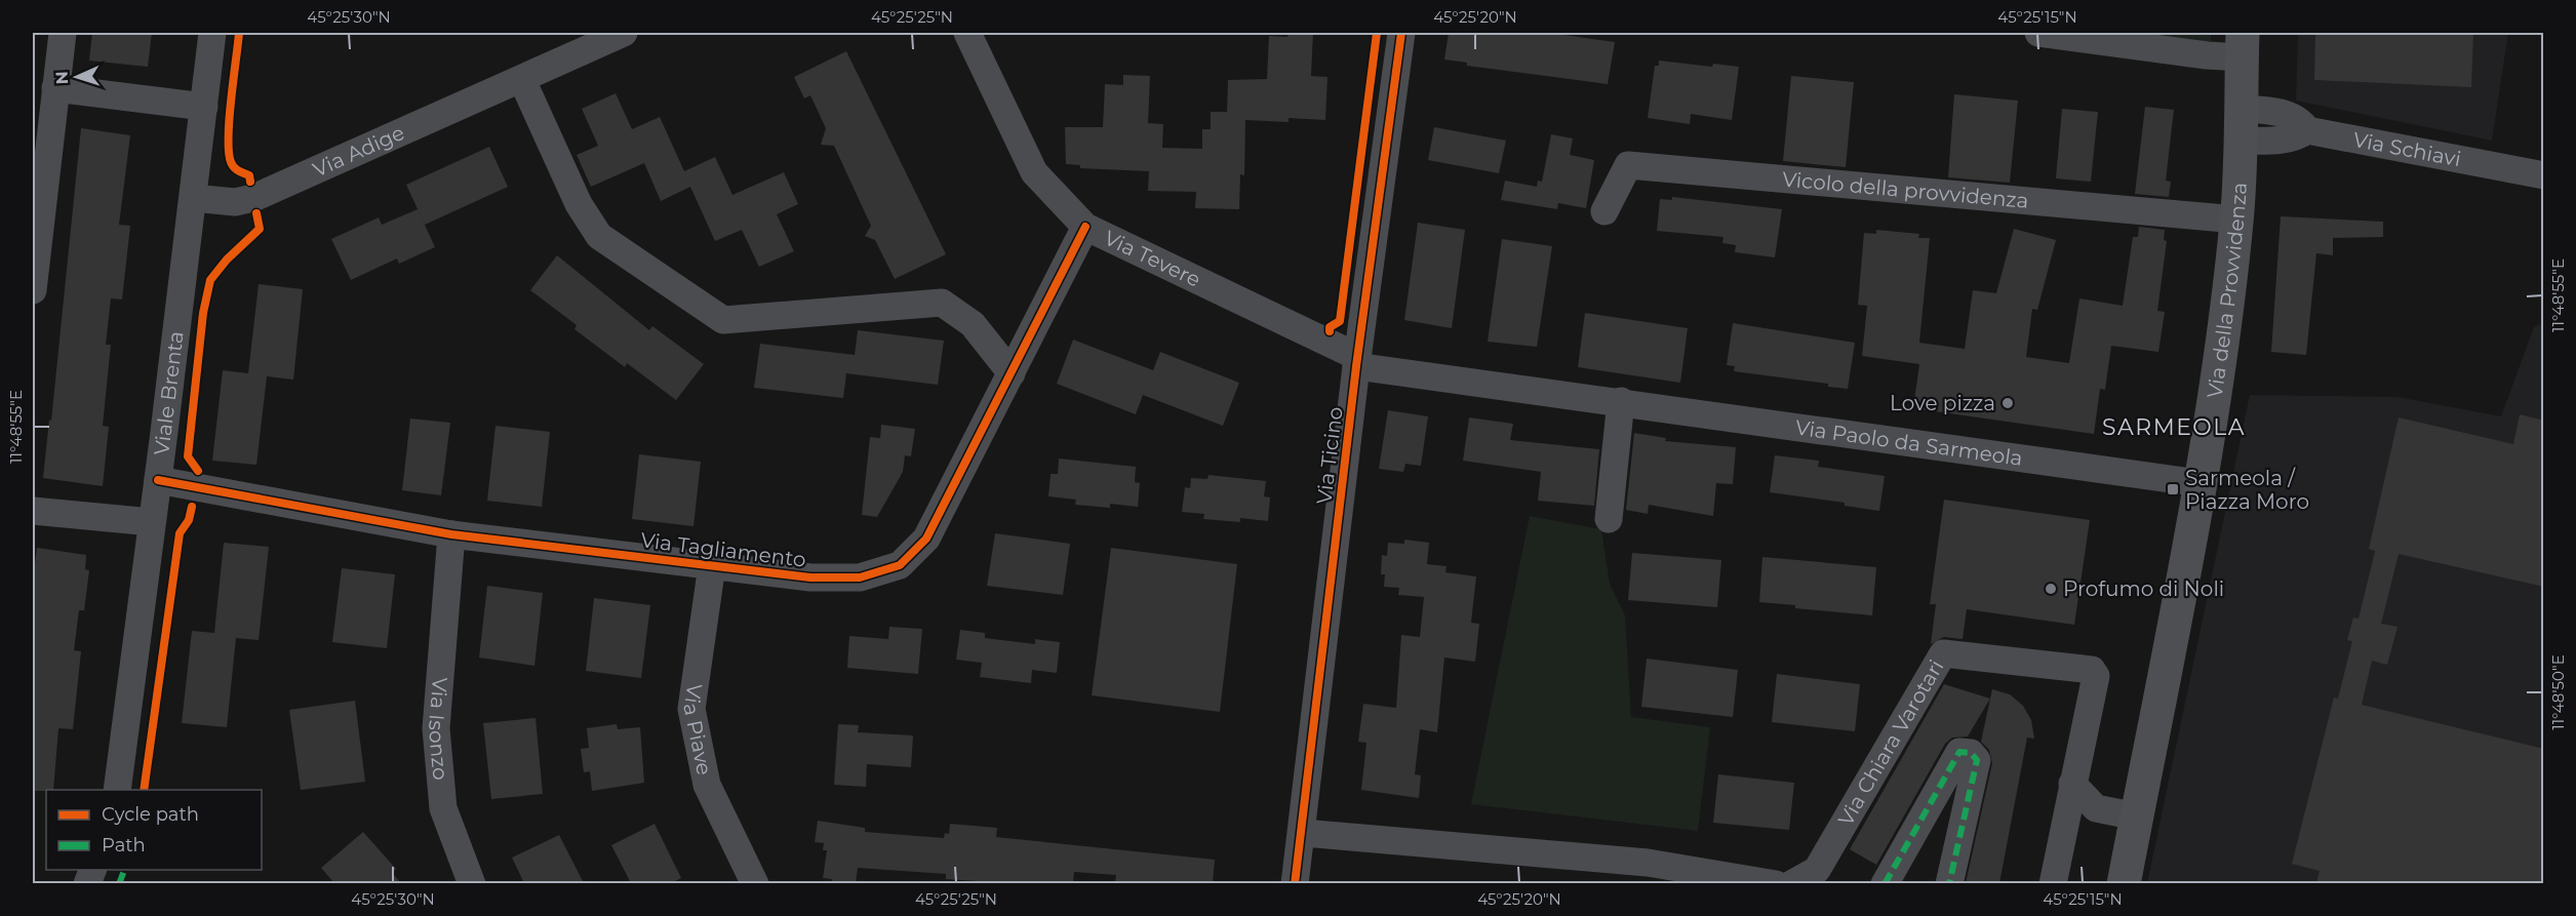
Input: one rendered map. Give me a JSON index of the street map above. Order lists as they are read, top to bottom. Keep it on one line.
{"streets":{"main road":["Via della Provvidenza"],"street":["Via Schiavi","Via Adige","Vicolo della provvidenza","Via Tevere","Viale Brenta","Via Paolo da Sarmeola","Via Ticino","Via Tagliamento","Via Piave","Via Isonzo","Via Chiara Varotari"]},"crossings":[["Via Schiavi","Via della Provvidenza"],["Via Adige","Viale Brenta"],["Vicolo della provvidenza","Via della Provvidenza"],["Via Tevere","Via Paolo da Sarmeola"],["Via Tevere","Via Ticino"],["Via Tevere","Via Tagliamento"],["Via della Provvidenza","Via Paolo da Sarmeola"],["Viale Brenta","Via Tagliamento"],["Via Paolo da Sarmeola","Via Ticino"],["Via Tagliamento","Via Piave"],["Via Tagliamento","Via Isonzo"]],"districts":["SARMEOLA"],"places":{"other":["Love pizza","Profumo di Noli"],"transit":["Sarmeola / Piazza Moro"]},"legend":["Cycle path","Path"],"north":"left","coordinates":["45°25'30\"N","45°25'25\"N","45°25'20\"N","45°25'15\"N","11°48'55\"E","11°48'50\"E"]}
